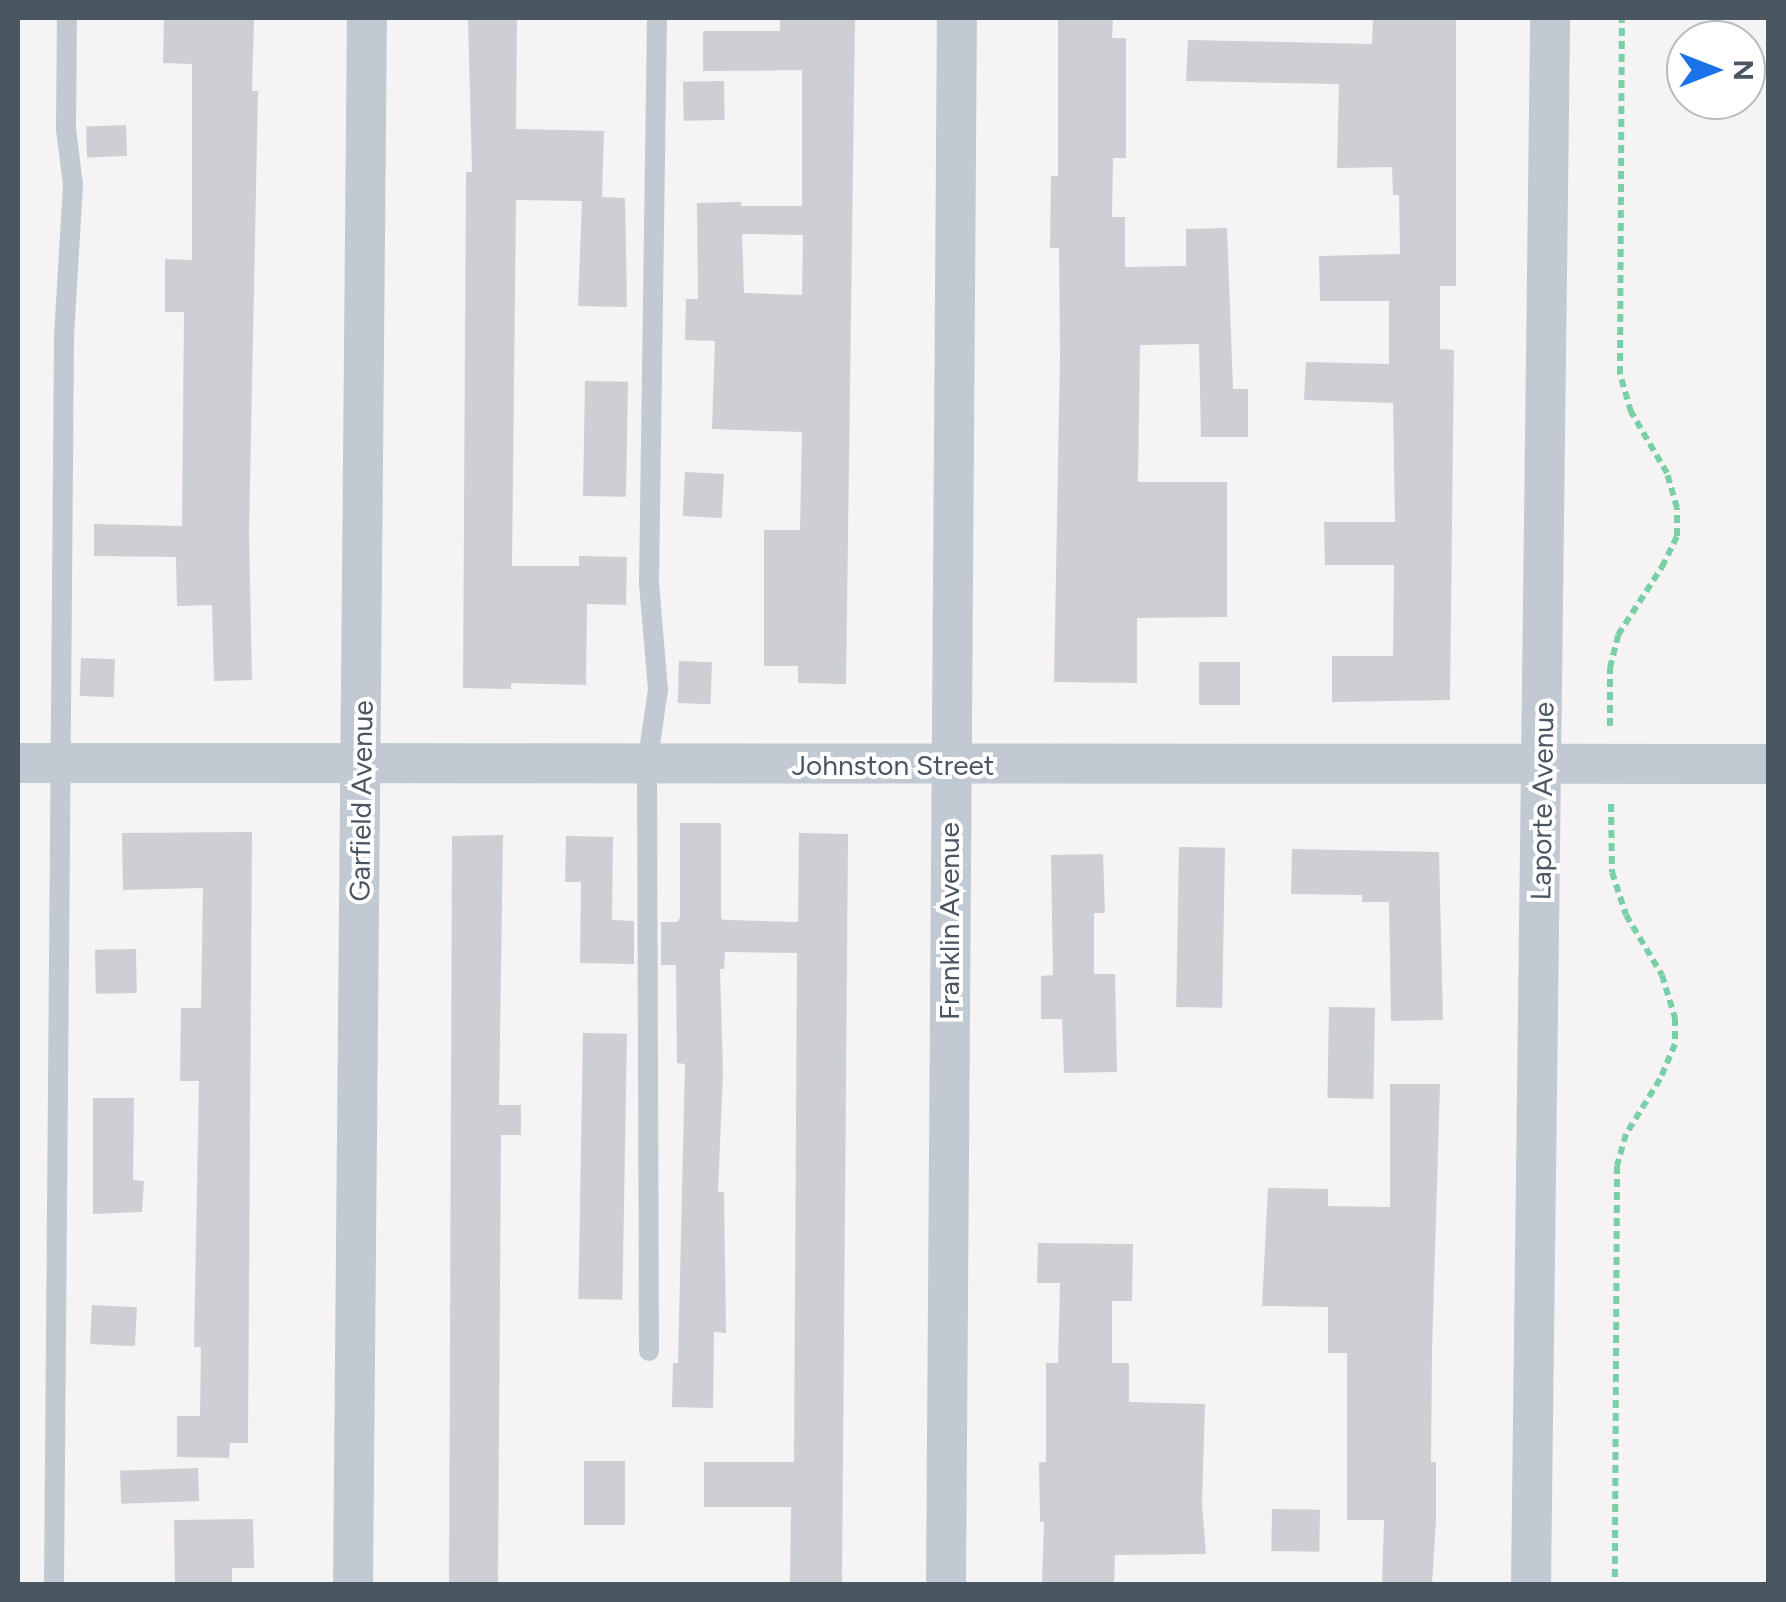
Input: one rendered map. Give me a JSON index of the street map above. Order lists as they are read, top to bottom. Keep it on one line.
{"streets":{"street":["Johnston Street","Garfield Avenue","Laporte Avenue","Franklin Avenue"]},"crossings":[["Johnston Street","Garfield Avenue"],["Johnston Street","Laporte Avenue"],["Johnston Street","Franklin Avenue"]],"north":"right"}
